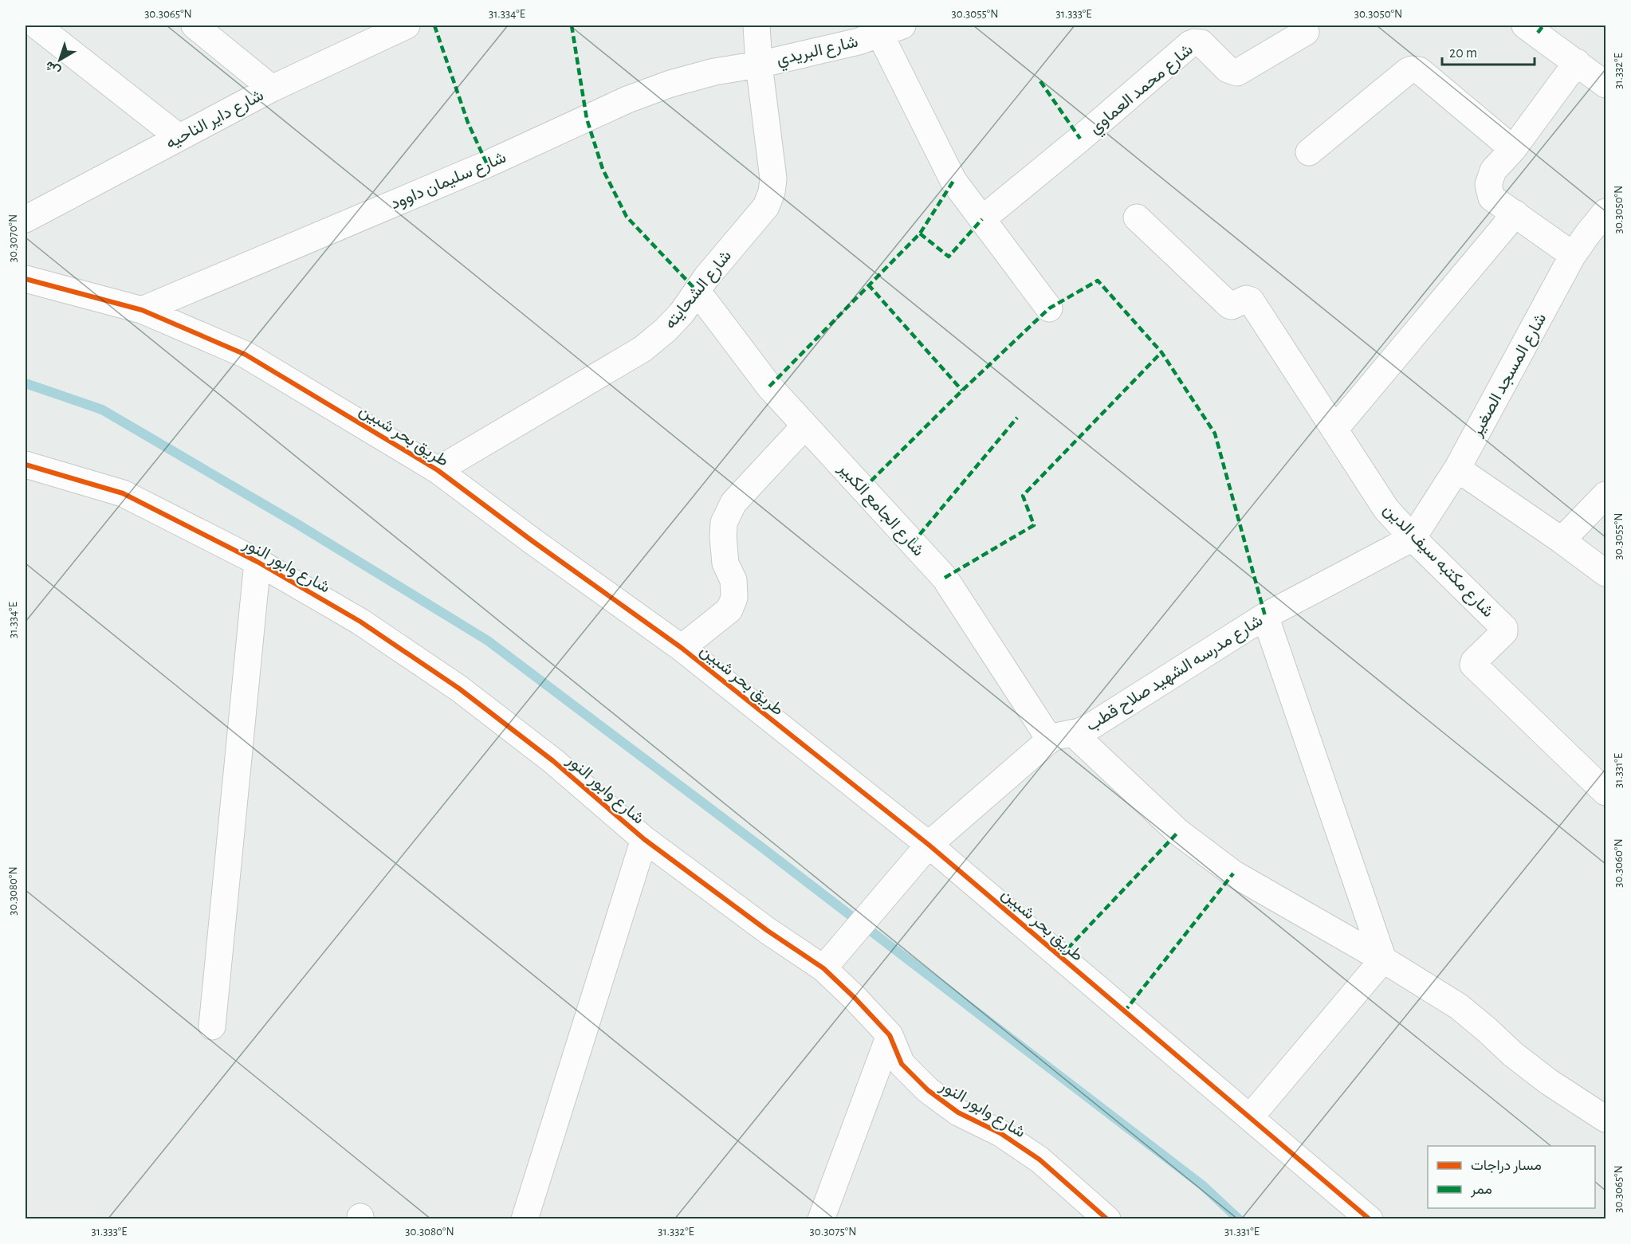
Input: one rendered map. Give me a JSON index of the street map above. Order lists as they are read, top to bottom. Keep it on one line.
{"streets":{"street":["شارع البريدي","شارع محمد العماوي","شارع داير الناحيه","شارع سليمان داوود","شارع الشحايته","شارع المسجد الصغير","طريق بحر شبين","شارع الجامع الكبير","شارع مكتبه سيف الدين","شارع وابور النور","شارع مدرسه الشهيد صلاح قطب"]},"crossings":[["شارع البريدي","شارع سليمان داوود"],["شارع البريدي","شارع الشحايته"],["شارع سليمان داوود","شارع الشحايته"],["شارع سليمان داوود","طريق بحر شبين"],["شارع الشحايته","طريق بحر شبين"],["شارع الشحايته","شارع الجامع الكبير"],["شارع المسجد الصغير","شارع مكتبه سيف الدين"],["شارع المسجد الصغير","شارع مدرسه الشهيد صلاح قطب"],["طريق بحر شبين","شارع مدرسه الشهيد صلاح قطب"],["شارع الجامع الكبير","شارع مدرسه الشهيد صلاح قطب"],["شارع مكتبه سيف الدين","شارع مدرسه الشهيد صلاح قطب"],["شارع وابور النور","شارع مدرسه الشهيد صلاح قطب"]],"legend":["مسار دراجات","ممر"],"scale_bar":"20 m","north":"bottom left","coordinates":["30.3065°N","31.334°E","30.3055°N","31.333°E","30.3050°N","31.332°E","30.3070°N","31.331°E","30.3060°N","30.3080°N","30.3075°N"]}
